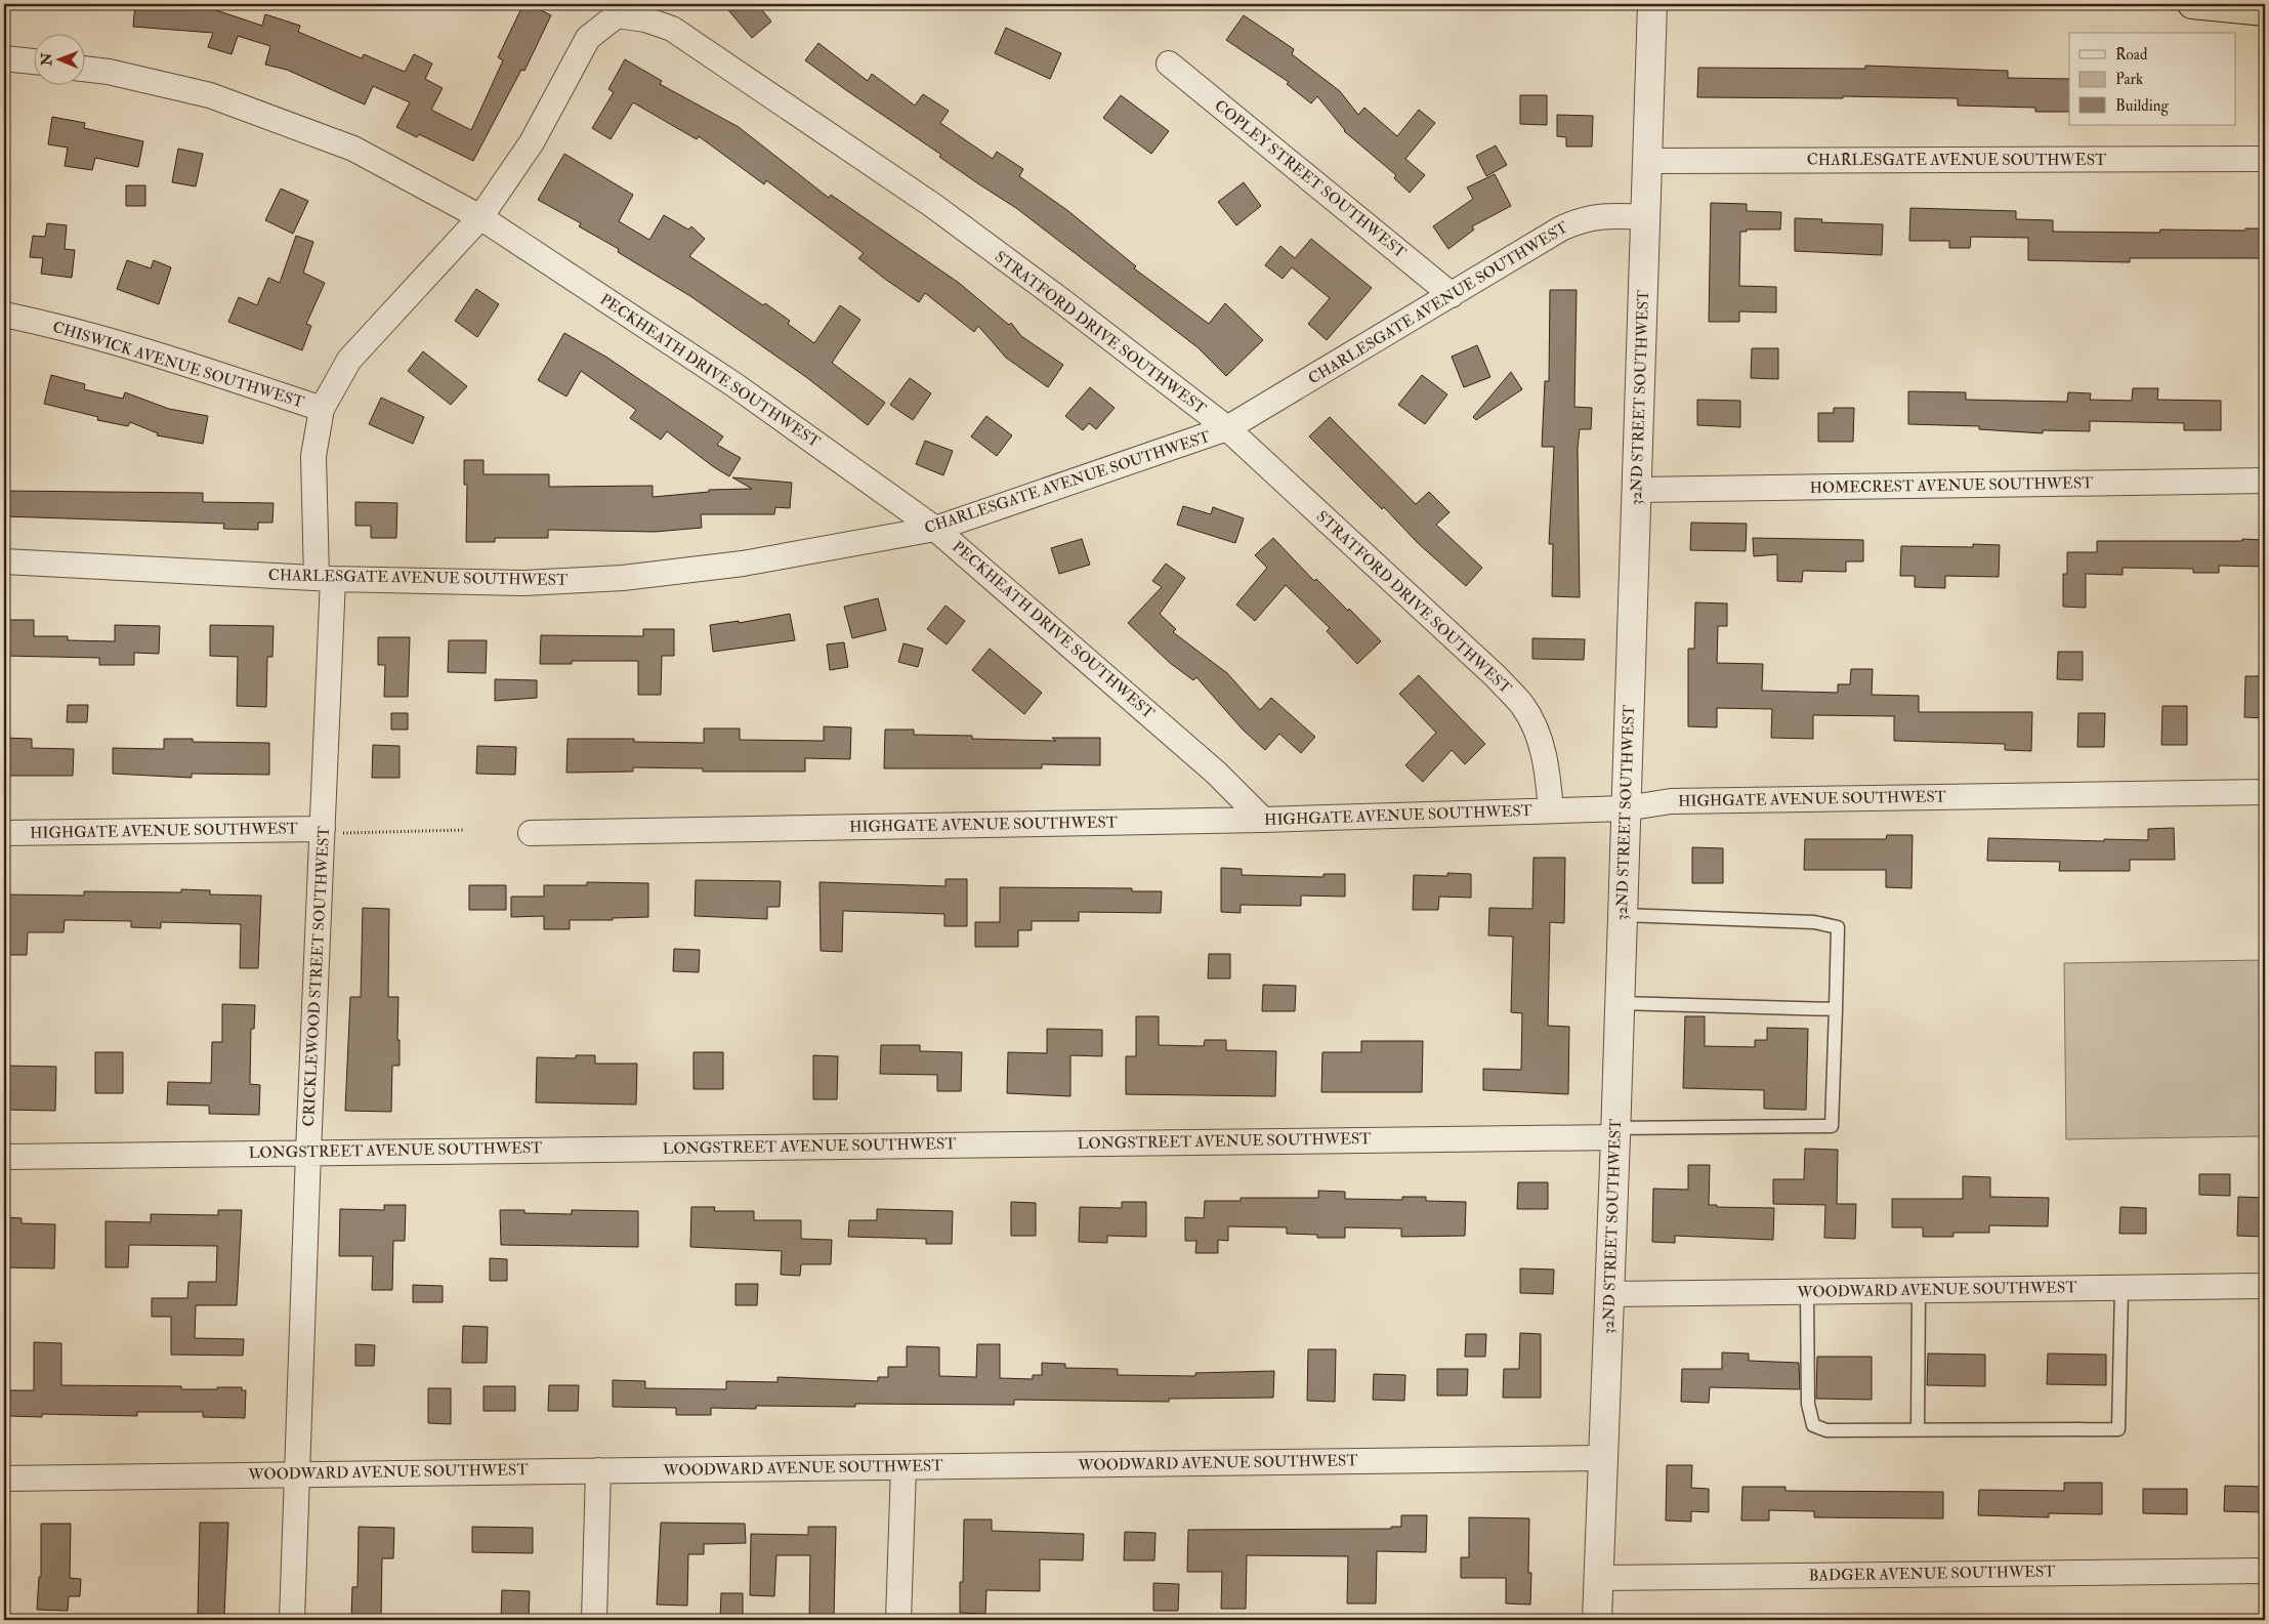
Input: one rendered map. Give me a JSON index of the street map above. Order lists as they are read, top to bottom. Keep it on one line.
{"streets":{"street":["CHARLESGATE AVENUE SOUTHWEST","COPLEY STREET SOUTHWEST","STRATFORD DRIVE SOUTHWEST","CHISWICK AVENUE SOUTHWEST","PECKHEATH DRIVE SOUTHWEST","32ND STREET SOUTHWEST","HOMECREST AVENUE SOUTHWEST","HIGHGATE AVENUE SOUTHWEST","CRICKLEWOOD STREET SOUTHWEST","LONGSTREET AVENUE SOUTHWEST","WOODWARD AVENUE SOUTHWEST","BADGER AVENUE SOUTHWEST"]},"crossings":[["CHARLESGATE AVENUE SOUTHWEST","COPLEY STREET SOUTHWEST"],["CHARLESGATE AVENUE SOUTHWEST","STRATFORD DRIVE SOUTHWEST"],["CHARLESGATE AVENUE SOUTHWEST","PECKHEATH DRIVE SOUTHWEST"],["CHARLESGATE AVENUE SOUTHWEST","32ND STREET SOUTHWEST"],["CHARLESGATE AVENUE SOUTHWEST","CRICKLEWOOD STREET SOUTHWEST"],["STRATFORD DRIVE SOUTHWEST","HIGHGATE AVENUE SOUTHWEST"],["STRATFORD DRIVE SOUTHWEST","CRICKLEWOOD STREET SOUTHWEST"],["CHISWICK AVENUE SOUTHWEST","CRICKLEWOOD STREET SOUTHWEST"],["PECKHEATH DRIVE SOUTHWEST","HIGHGATE AVENUE SOUTHWEST"],["PECKHEATH DRIVE SOUTHWEST","CRICKLEWOOD STREET SOUTHWEST"],["32ND STREET SOUTHWEST","HOMECREST AVENUE SOUTHWEST"],["32ND STREET SOUTHWEST","HIGHGATE AVENUE SOUTHWEST"],["32ND STREET SOUTHWEST","LONGSTREET AVENUE SOUTHWEST"],["32ND STREET SOUTHWEST","WOODWARD AVENUE SOUTHWEST"],["32ND STREET SOUTHWEST","BADGER AVENUE SOUTHWEST"],["HIGHGATE AVENUE SOUTHWEST","CRICKLEWOOD STREET SOUTHWEST"],["CRICKLEWOOD STREET SOUTHWEST","LONGSTREET AVENUE SOUTHWEST"],["CRICKLEWOOD STREET SOUTHWEST","WOODWARD AVENUE SOUTHWEST"]],"legend":["Road","Park","Building"],"north":"left"}
